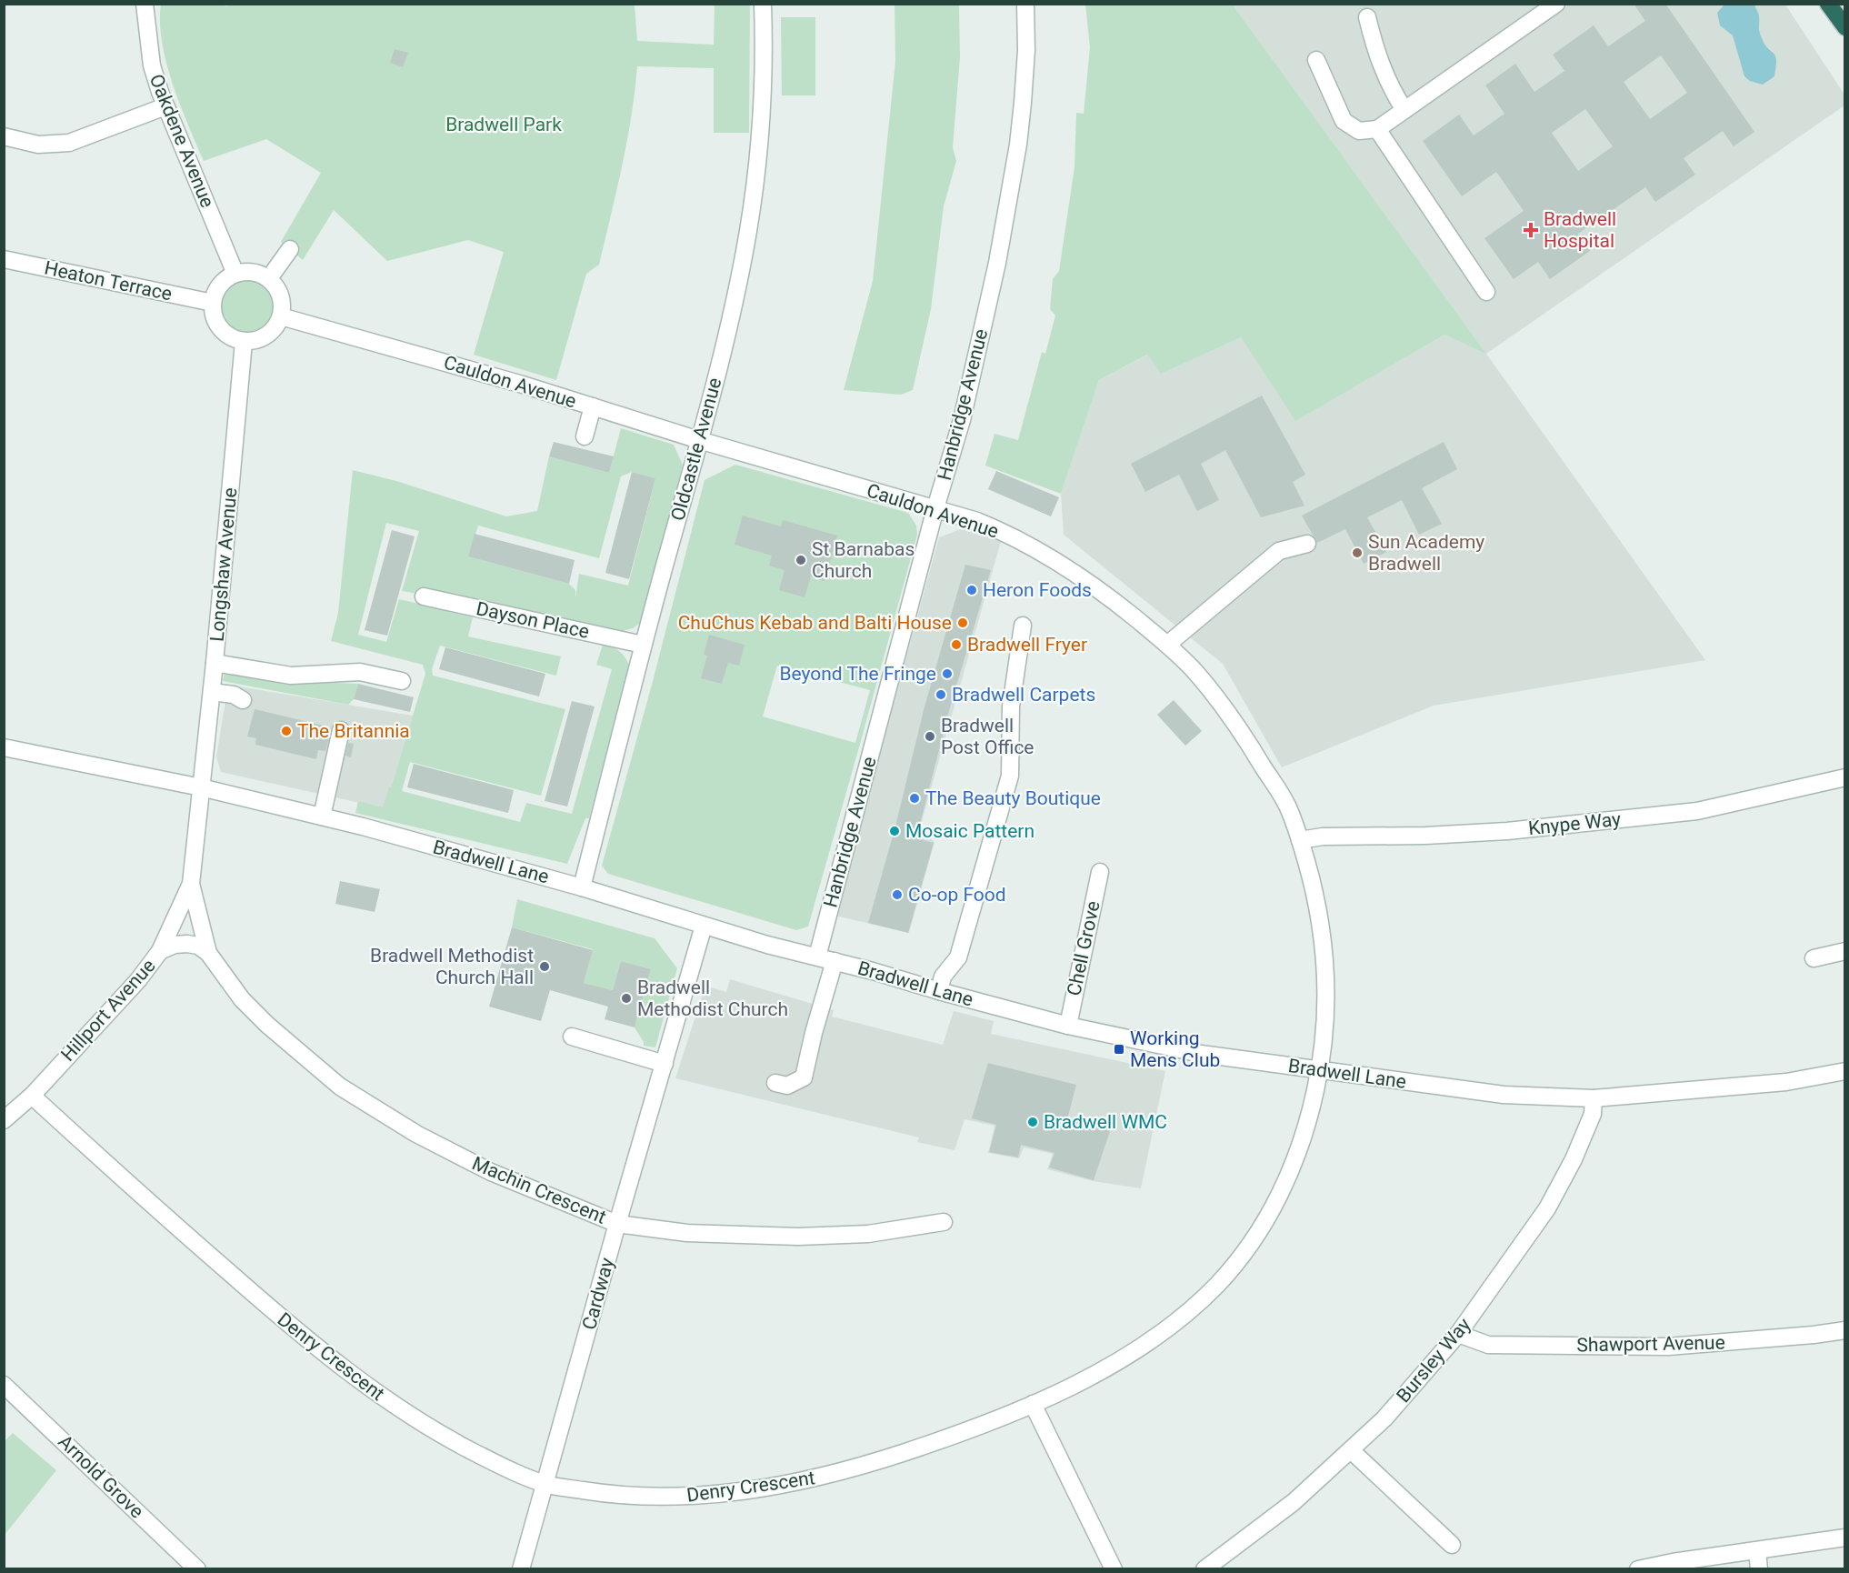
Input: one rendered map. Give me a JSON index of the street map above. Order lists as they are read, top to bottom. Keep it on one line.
{"streets":{"street":["Oakdene Avenue","Heaton Terrace","Cauldon Avenue","Hanbridge Avenue","Oldcastle Avenue","Longshaw Avenue","Dayson Place","Knype Way","Bradwell Lane","Chell Grove","Hillport Avenue","Machin Crescent","Cardway","Shawport Avenue","Denry Crescent","Bursley Way","Arnold Grove"]},"crossings":[["Oakdene Avenue","Heaton Terrace"],["Oakdene Avenue","Cauldon Avenue"],["Oakdene Avenue","Longshaw Avenue"],["Heaton Terrace","Cauldon Avenue"],["Heaton Terrace","Longshaw Avenue"],["Cauldon Avenue","Hanbridge Avenue"],["Cauldon Avenue","Oldcastle Avenue"],["Cauldon Avenue","Longshaw Avenue"],["Cauldon Avenue","Knype Way"],["Cauldon Avenue","Bradwell Lane"],["Cauldon Avenue","Denry Crescent"],["Hanbridge Avenue","Bradwell Lane"],["Oldcastle Avenue","Dayson Place"],["Oldcastle Avenue","Bradwell Lane"],["Longshaw Avenue","Bradwell Lane"],["Longshaw Avenue","Hillport Avenue"],["Bradwell Lane","Chell Grove"],["Bradwell Lane","Hillport Avenue"],["Bradwell Lane","Cardway"],["Bradwell Lane","Denry Crescent"],["Bradwell Lane","Bursley Way"],["Hillport Avenue","Machin Crescent"],["Hillport Avenue","Denry Crescent"],["Machin Crescent","Cardway"],["Cardway","Denry Crescent"],["Shawport Avenue","Bursley Way"]],"parks":["Bradwell Park"],"places":{"health":["Bradwell Hospital"],"other":["Sun Academy Bradwell","St Barnabas Church","Heron Foods","ChuChus Kebab and Balti House","Bradwell Fryer","Beyond The Fringe","Bradwell Carpets","The Britannia","Bradwell Post Office","The Beauty Boutique","Mosaic Pattern","Co-op Food","Bradwell Methodist Church Hall","Bradwell Methodist Church","Bradwell WMC"],"transit":["Working Mens Club"]}}
